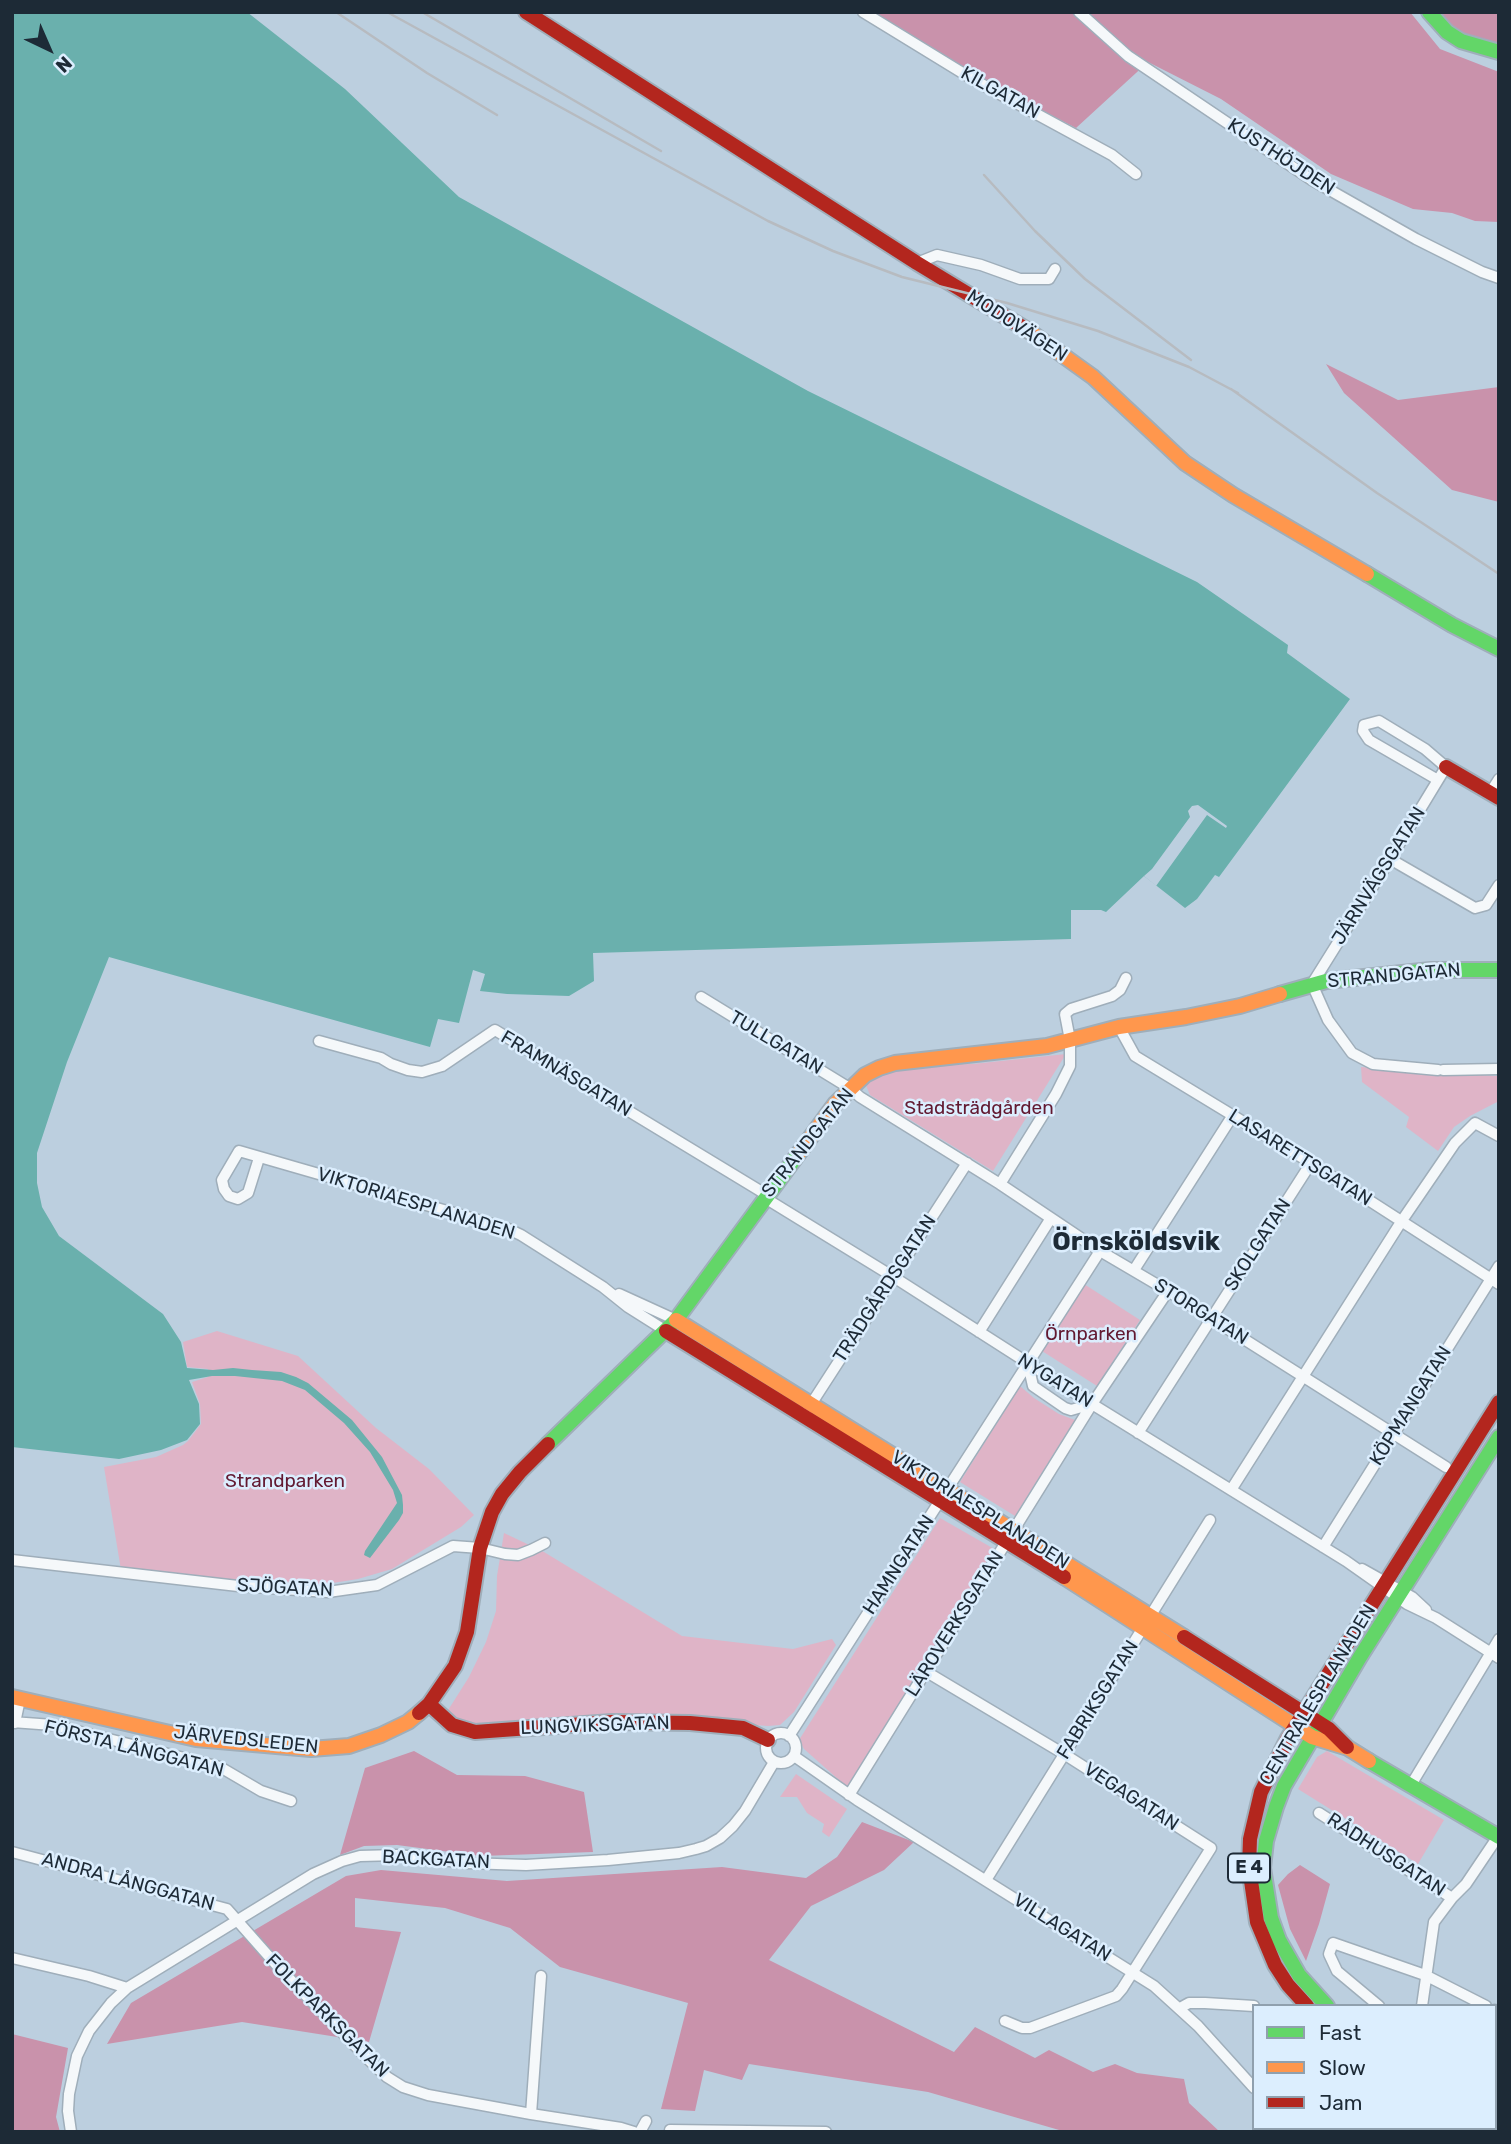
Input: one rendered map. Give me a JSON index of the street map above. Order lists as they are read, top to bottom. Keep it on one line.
{"streets":{"main road":["MODOVÄGEN","STRANDGATAN","VIKTORIAESPLANADEN","CENTRALESPLANADEN","LUNGVIKSGATAN","JÄRVEDSLEDEN","E 4"],"street":["KILGATAN","KUSTHÖJDEN","JÄRNVÄGSGATAN","TULLGATAN","FRAMNÄSGATAN","LASARETTSGATAN","SKOLGATAN","TRÄDGÅRDSGATAN","STORGATAN","NYGATAN","KÖPMANGATAN","HAMNGATAN","SJÖGATAN","LÄROVERKSGATAN","FABRIKSGATAN","FÖRSTA LÅNGGATAN","VEGAGATAN","RÅDHUSGATAN","BACKGATAN","ANDRA LÅNGGATAN","VILLAGATAN","FOLKPARKSGATAN"]},"crossings":[["JÄRNVÄGSGATAN","STRANDGATAN"],["STRANDGATAN","TULLGATAN"],["STRANDGATAN","FRAMNÄSGATAN"],["STRANDGATAN","LASARETTSGATAN"],["STRANDGATAN","VIKTORIAESPLANADEN"],["STRANDGATAN","STORGATAN"],["STRANDGATAN","NYGATAN"],["STRANDGATAN","SJÖGATAN"],["STRANDGATAN","LUNGVIKSGATAN"],["STRANDGATAN","JÄRVEDSLEDEN"],["TULLGATAN","STORGATAN"],["FRAMNÄSGATAN","NYGATAN"],["LASARETTSGATAN","SKOLGATAN"],["LASARETTSGATAN","KÖPMANGATAN"],["VIKTORIAESPLANADEN","TRÄDGÅRDSGATAN"],["VIKTORIAESPLANADEN","HAMNGATAN"],["VIKTORIAESPLANADEN","LÄROVERKSGATAN"],["VIKTORIAESPLANADEN","CENTRALESPLANADEN"],["VIKTORIAESPLANADEN","FABRIKSGATAN"],["SKOLGATAN","STORGATAN"],["SKOLGATAN","NYGATAN"],["TRÄDGÅRDSGATAN","STORGATAN"],["TRÄDGÅRDSGATAN","NYGATAN"],["STORGATAN","KÖPMANGATAN"],["STORGATAN","HAMNGATAN"],["STORGATAN","LÄROVERKSGATAN"],["NYGATAN","KÖPMANGATAN"],["NYGATAN","HAMNGATAN"],["NYGATAN","LÄROVERKSGATAN"],["NYGATAN","CENTRALESPLANADEN"],["HAMNGATAN","LUNGVIKSGATAN"],["HAMNGATAN","BACKGATAN"],["LÄROVERKSGATAN","VEGAGATAN"],["LÄROVERKSGATAN","VILLAGATAN"],["FABRIKSGATAN","VEGAGATAN"],["FABRIKSGATAN","VILLAGATAN"],["LUNGVIKSGATAN","JÄRVEDSLEDEN"],["LUNGVIKSGATAN","BACKGATAN"],["VEGAGATAN","VILLAGATAN"],["BACKGATAN","ANDRA LÅNGGATAN"],["BACKGATAN","FOLKPARKSGATAN"],["ANDRA LÅNGGATAN","FOLKPARKSGATAN"]],"districts":["Örnsköldsvik"],"parks":["Stadsträdgården","Örnparken","Strandparken"],"legend":["Fast","Slow","Jam"],"north":"bottom right"}
